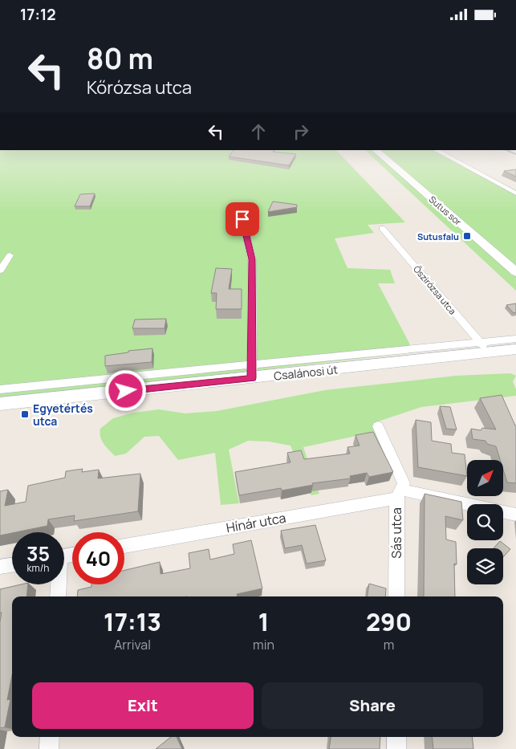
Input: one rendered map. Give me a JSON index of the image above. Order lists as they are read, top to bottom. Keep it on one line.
{"streets":{"street":["Sutus sor","Őszirózsa utca","Csalánosi út","Hínár utca","Sás utca"]},"crossings":[["Őszirózsa utca","Csalánosi út"],["Hínár utca","Sás utca"]],"places":{"transit":["Sutusfalu","Egyetértés utca"]},"north":"top right","page":{"status":"17:12","turn":["80 m","Kőrózsa utca"],"speed":"35 km/h","limit":"40","eta":["17:13","Arrival","1","min","290","m"],"buttons":["Exit","Share"]}}
